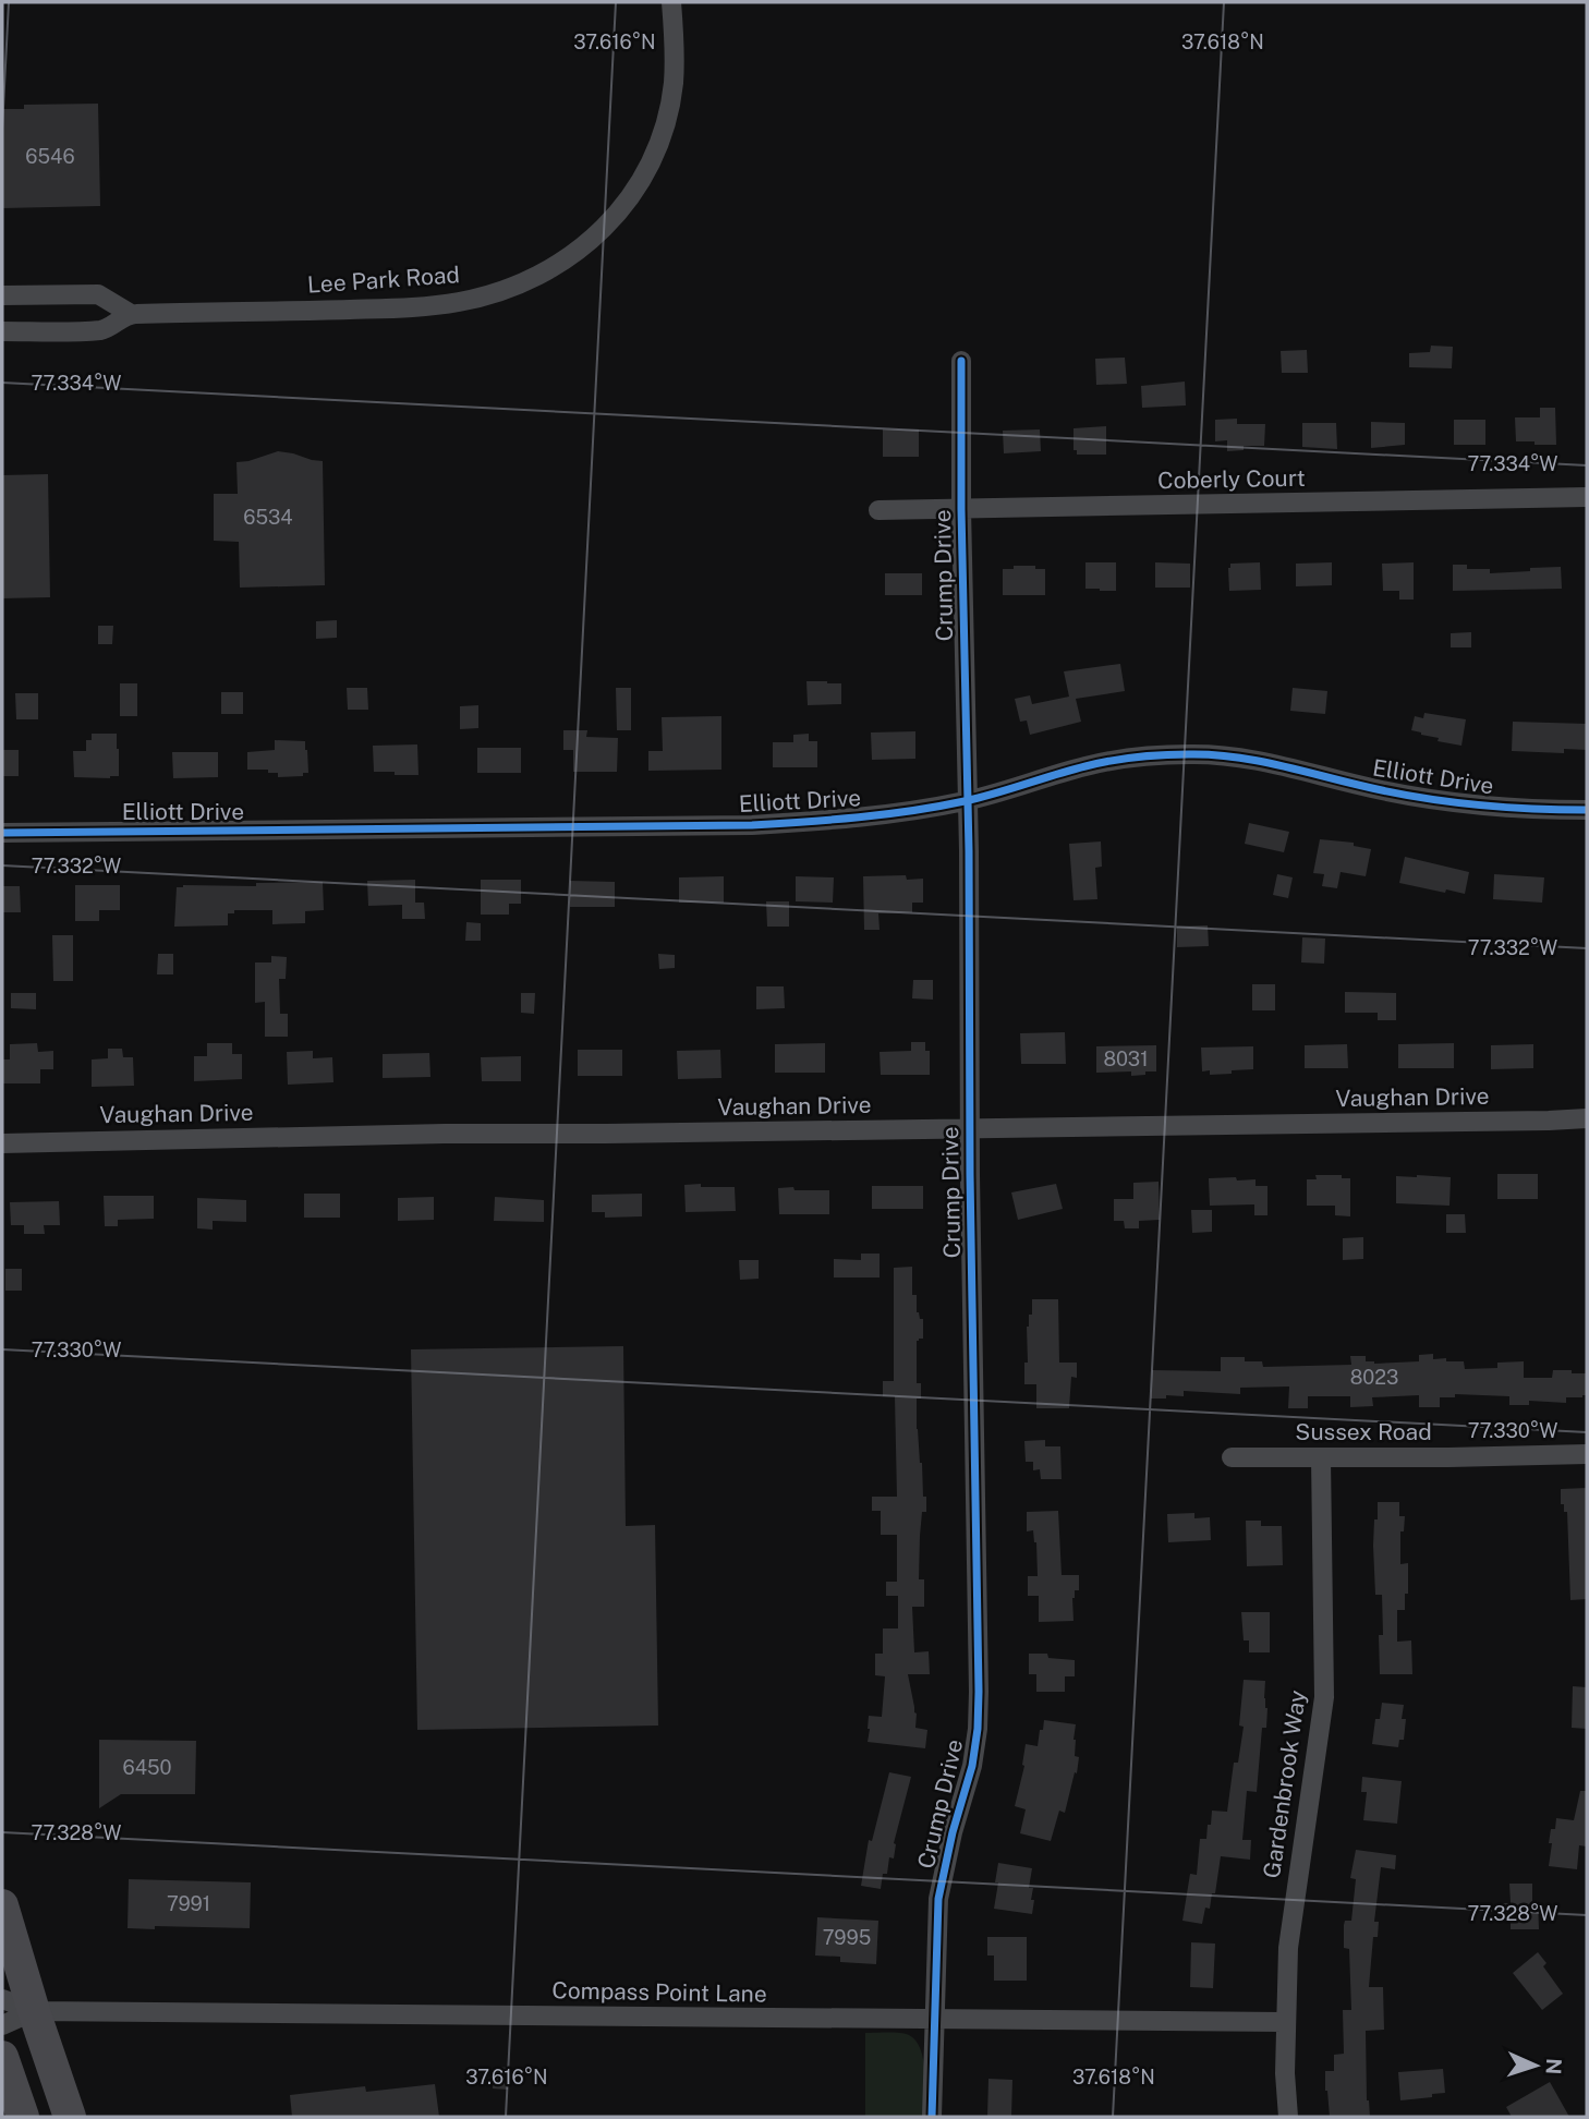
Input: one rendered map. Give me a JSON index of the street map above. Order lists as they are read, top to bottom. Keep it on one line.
{"streets":{"street":["Lee Park Road","Coberly Court","Crump Drive","Elliott Drive","Vaughan Drive","Sussex Road","Gardenbrook Way","Compass Point Lane"]},"crossings":[["Coberly Court","Crump Drive"],["Crump Drive","Elliott Drive"],["Crump Drive","Vaughan Drive"],["Crump Drive","Compass Point Lane"],["Sussex Road","Gardenbrook Way"],["Gardenbrook Way","Compass Point Lane"]],"house_numbers":["6546","6534","8031","8023","6450","7991","7995"],"north":"right","coordinates":["37.616°N","37.618°N","77.334°W","77.332°W","77.330°W","77.328°W"]}
